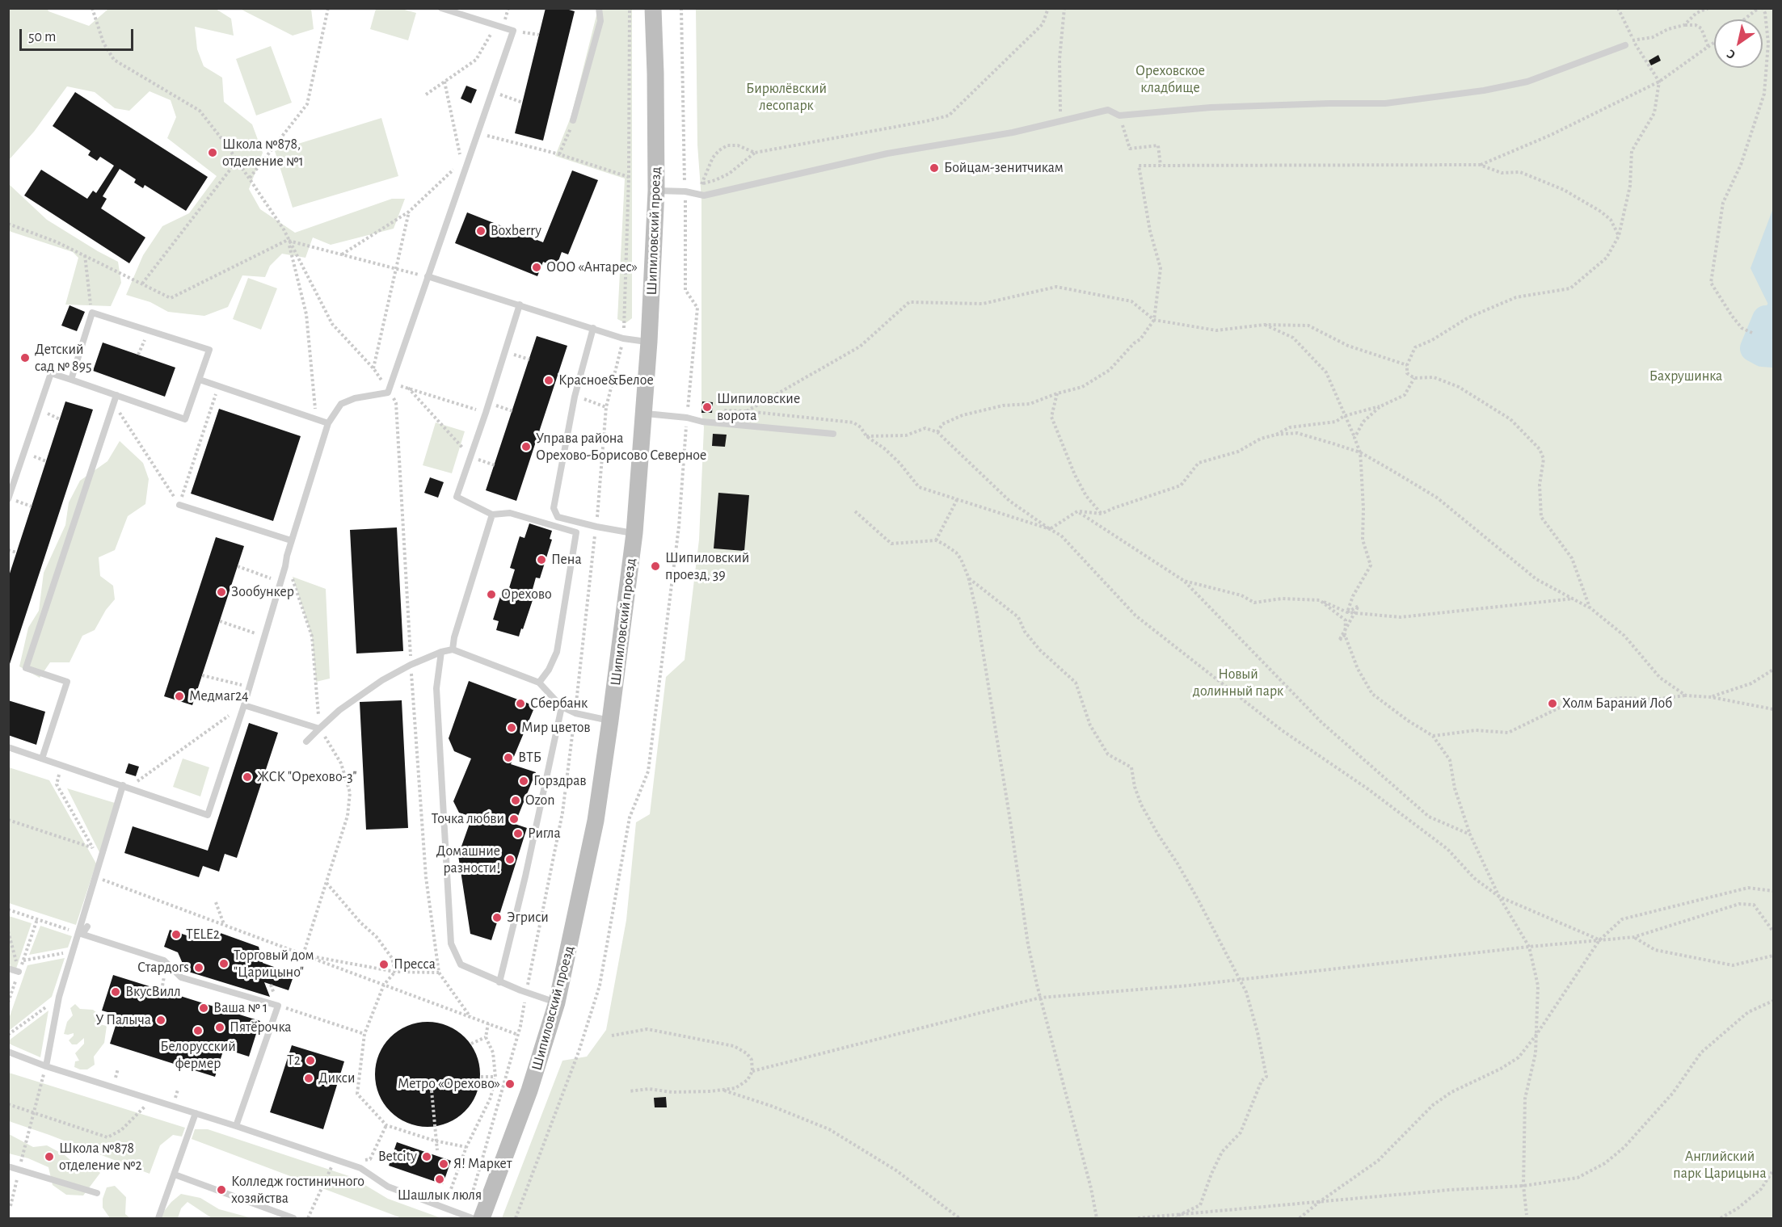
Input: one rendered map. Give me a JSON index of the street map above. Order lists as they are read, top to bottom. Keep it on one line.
{"streets":{"main road":["Шипиловский проезд"]},"parks":["Ореховское кладбище","Бирюлёвский лесопарк","Бахрушинка","Новый долинный парк","Английский парк Царицына"],"places":["Школа №878, отделение №1","Бойцам-зенитчикам","Boxberry","ООО «Антарес»","Детский сад № 895","Красное&Белое","Шипиловские ворота","Управа района Орехово-Борисово Северное","Пена","Шипиловский проезд, 39","Зообункер","Орехово","Медмаг24","Сбербанк","Холм Бараний Лоб","Мир цветов","ВТБ","ЖСК \"Орехово-3\"","Горздрав","Ozon","Точка любви","Ригла","Домашние разности!","Эгриси","TELE2","Торговый дом \"Царицыно\"","Пресса","Стардогs","ВкусВилл","Ваша № 1","У Палыча","Пятёрочка","Белорусский фермер","T2","Дикси","Метро «Орехово»","Школа №878 отделение №2","Betcity","Я! Маркет","Шашлык люля","Колледж гостиничного хозяйcтва"],"scale_bar":"50 m","north":"bottom left"}
